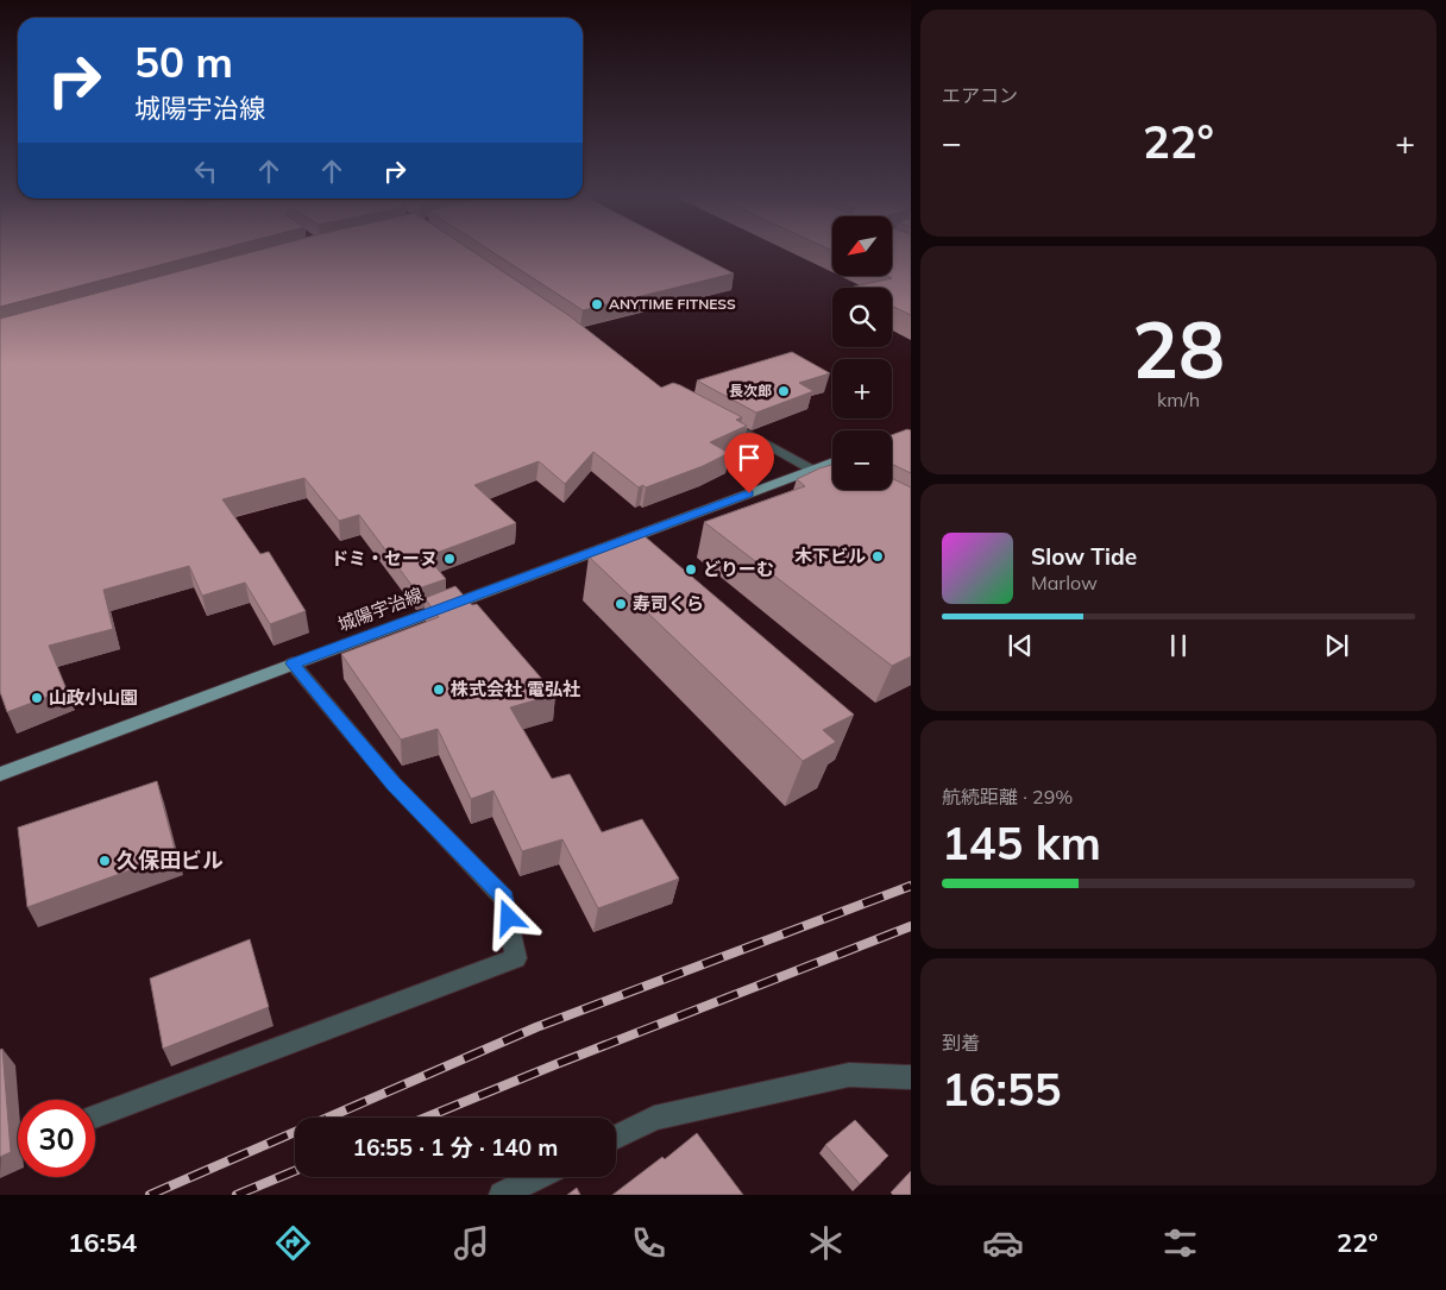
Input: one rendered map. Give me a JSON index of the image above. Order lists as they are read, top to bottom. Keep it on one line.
{"streets":{"main road":["城陽宇治線"]},"places":["ANYTIME FITNESS","長次郎","木下ビル","ドミ・セーヌ","どりーむ","寿司くら","株式会社 電弘社","山政小山園","久保田ビル"],"north":"bottom left","page":{"tile":["エアコン",["28","km/h"],["航続距離 · 29%","145 km"],["到着","16:55"]],"turn":["50 m","城陽宇治線"],"heat":["−","22°","+"],"map_buttons":["+","−"],"song":["Slow Tide","Marlow"],"limit":"30","trip":"16:55 · 1 分 · 140 m","tabs":["16:54","22°"]}}
